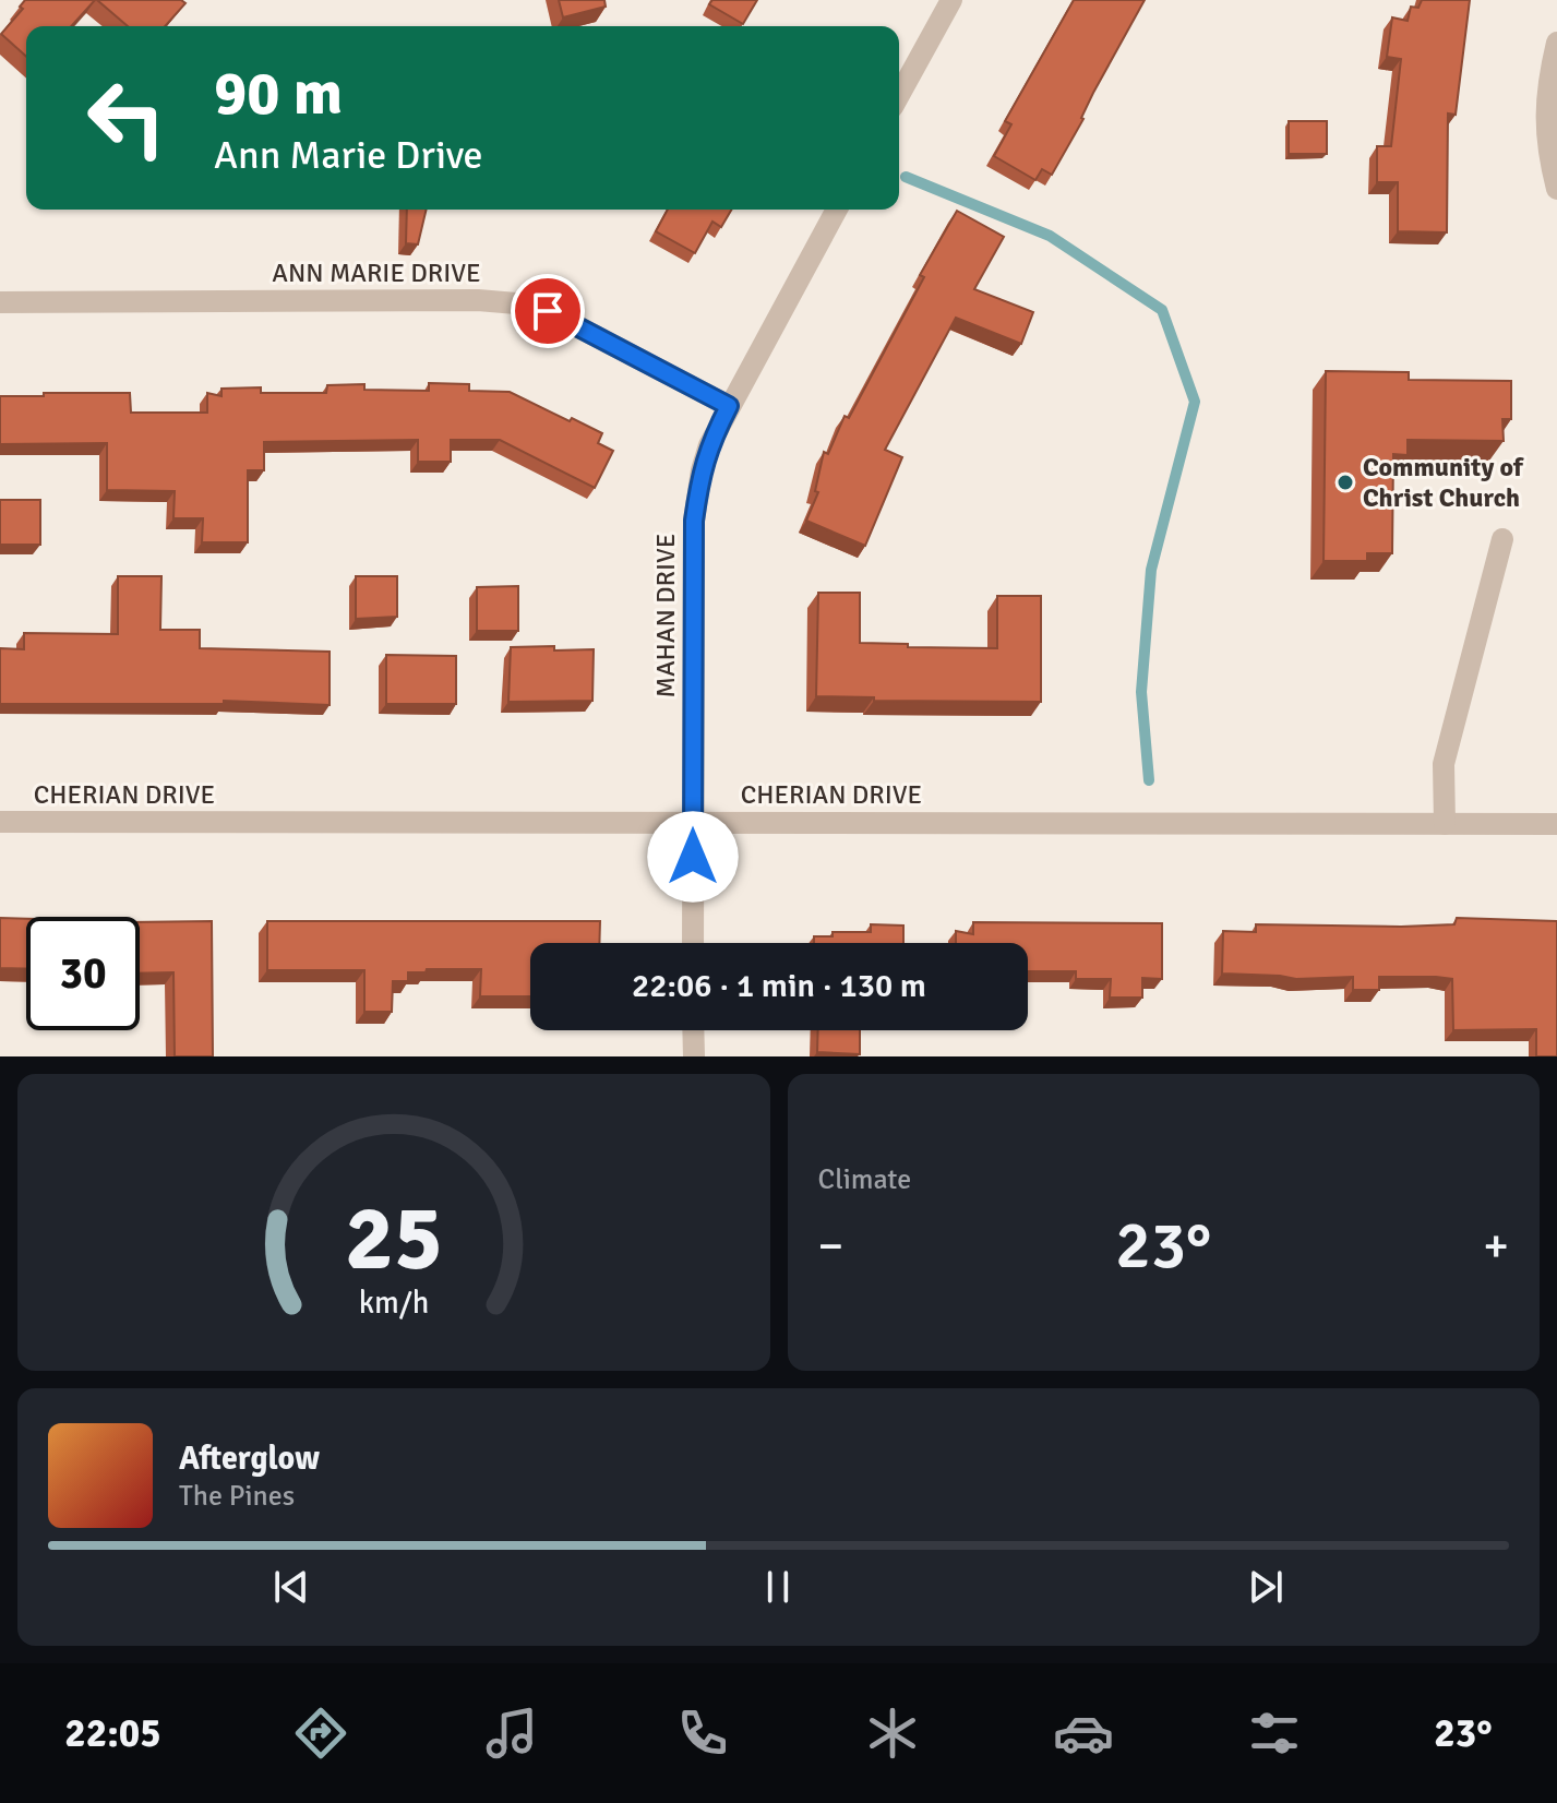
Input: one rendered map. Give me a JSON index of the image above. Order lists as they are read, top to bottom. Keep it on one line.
{"streets":{"street":["ANN MARIE DRIVE","MAHAN DRIVE","CHERIAN DRIVE"]},"crossings":[["ANN MARIE DRIVE","MAHAN DRIVE"],["MAHAN DRIVE","CHERIAN DRIVE"]],"places":["Community of Christ Church"],"page":{"turn":["90 m","Ann Marie Drive"],"limit":"30","trip":"22:06 · 1 min · 130 m","tile":"Climate","heat":["−","23°","+"],"song":["Afterglow","The Pines"],"tabs":["22:05","23°"],"gauge":["25","km/h"]}}
